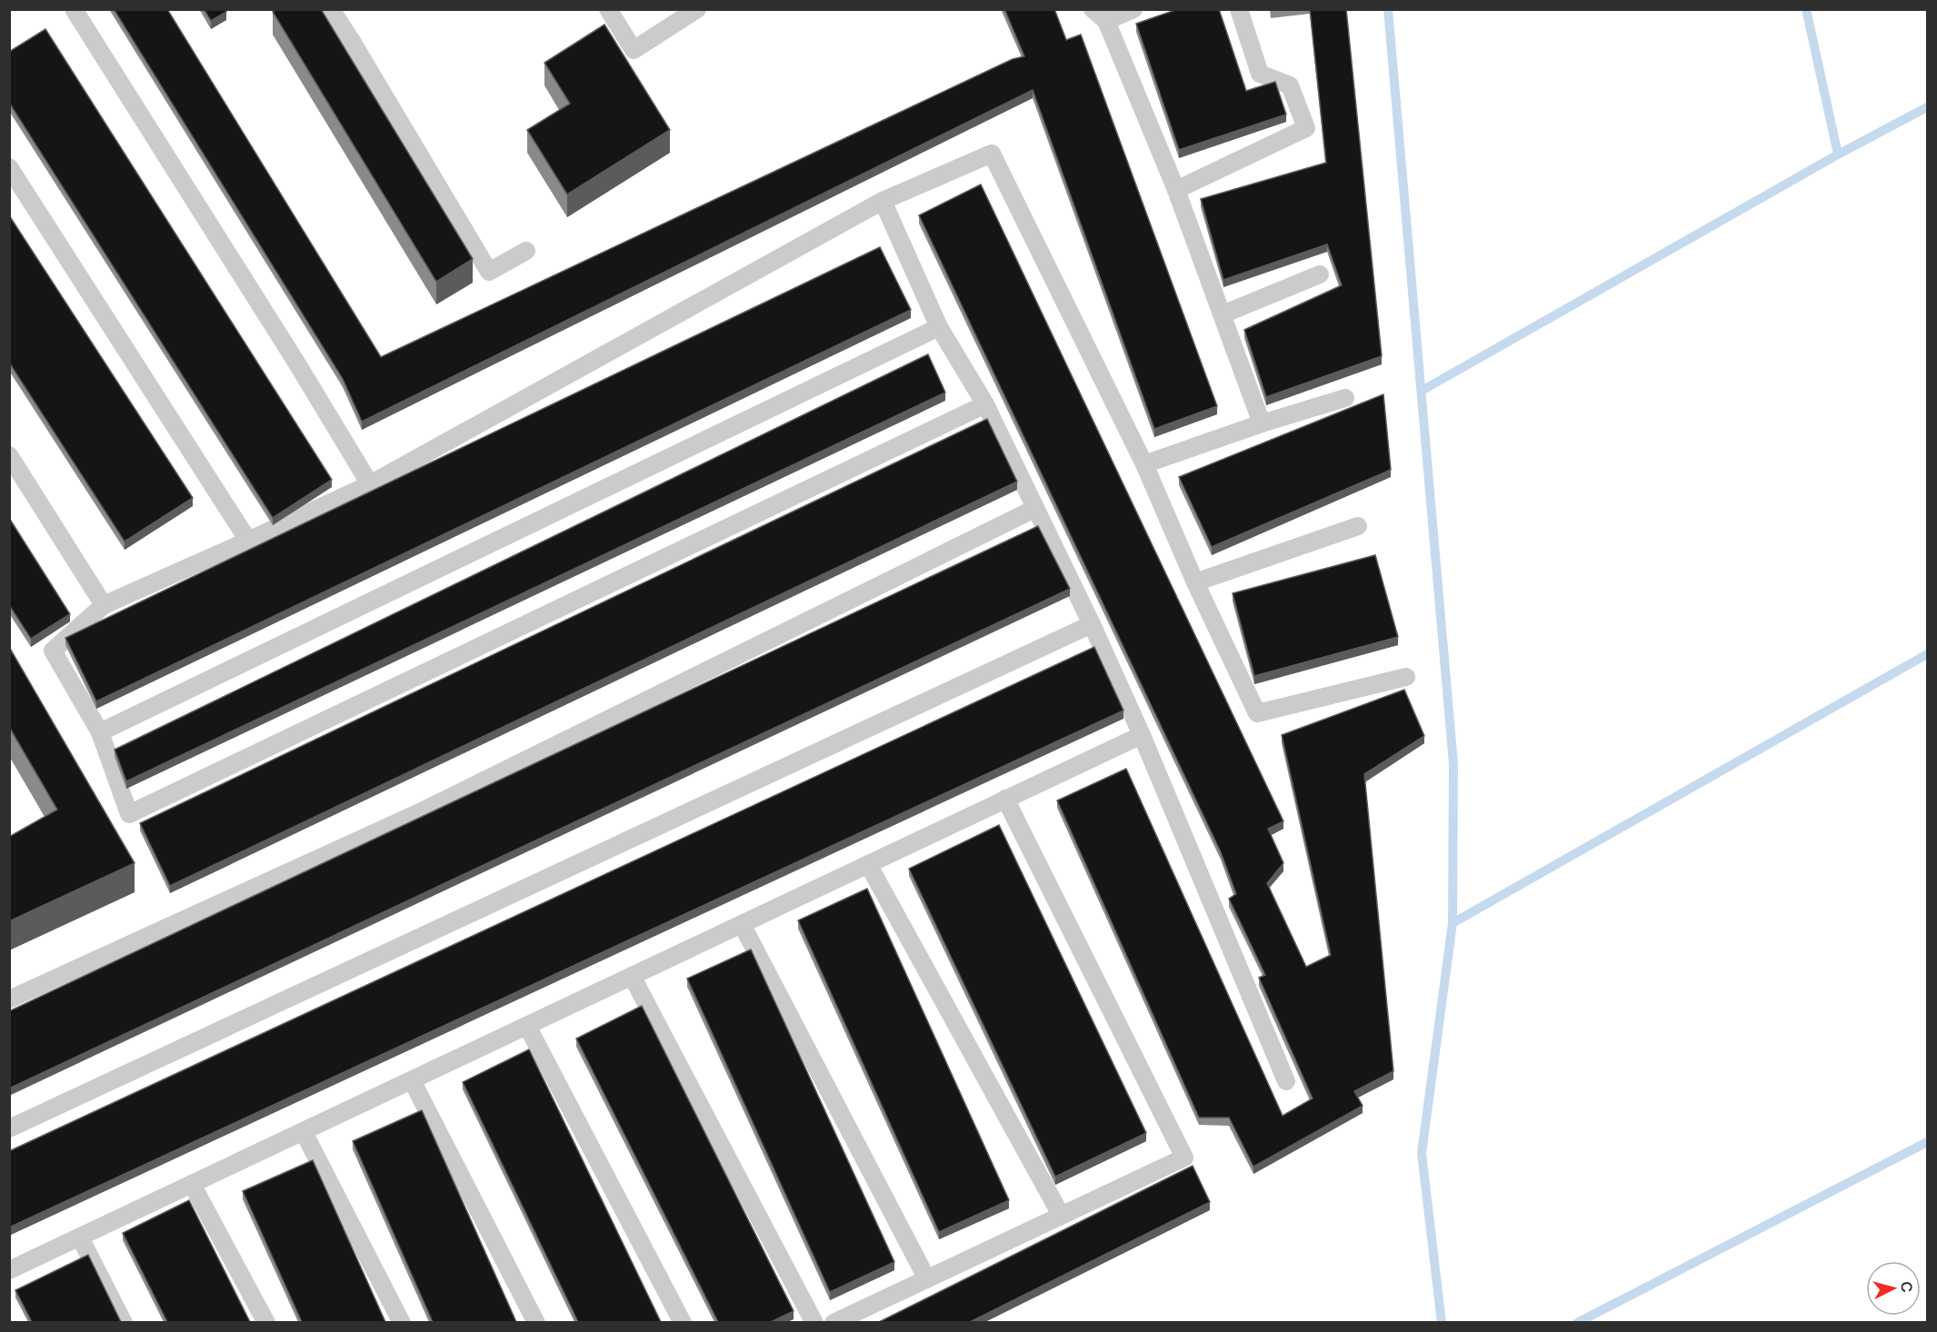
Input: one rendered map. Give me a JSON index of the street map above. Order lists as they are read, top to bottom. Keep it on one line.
{"north":"right"}
